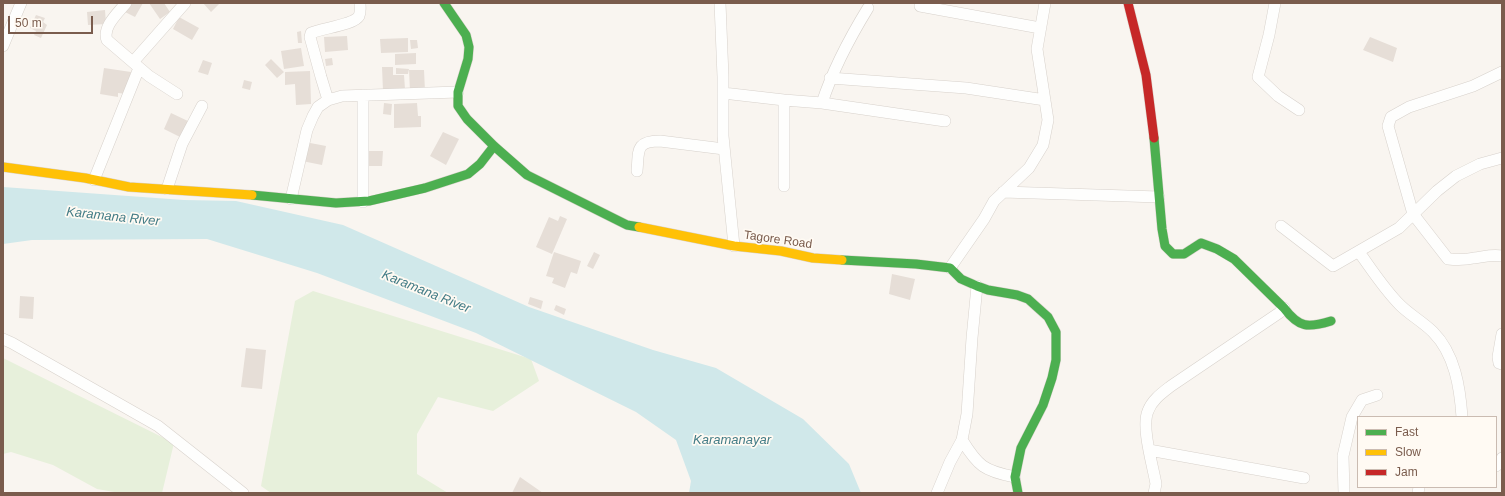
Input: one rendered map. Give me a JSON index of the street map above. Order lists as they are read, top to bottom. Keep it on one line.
{"streets":{"street":["Tagore Road"]},"water":["Karamana River","Karamanayar"],"legend":["Fast","Slow","Jam"],"scale_bar":"50 m"}
